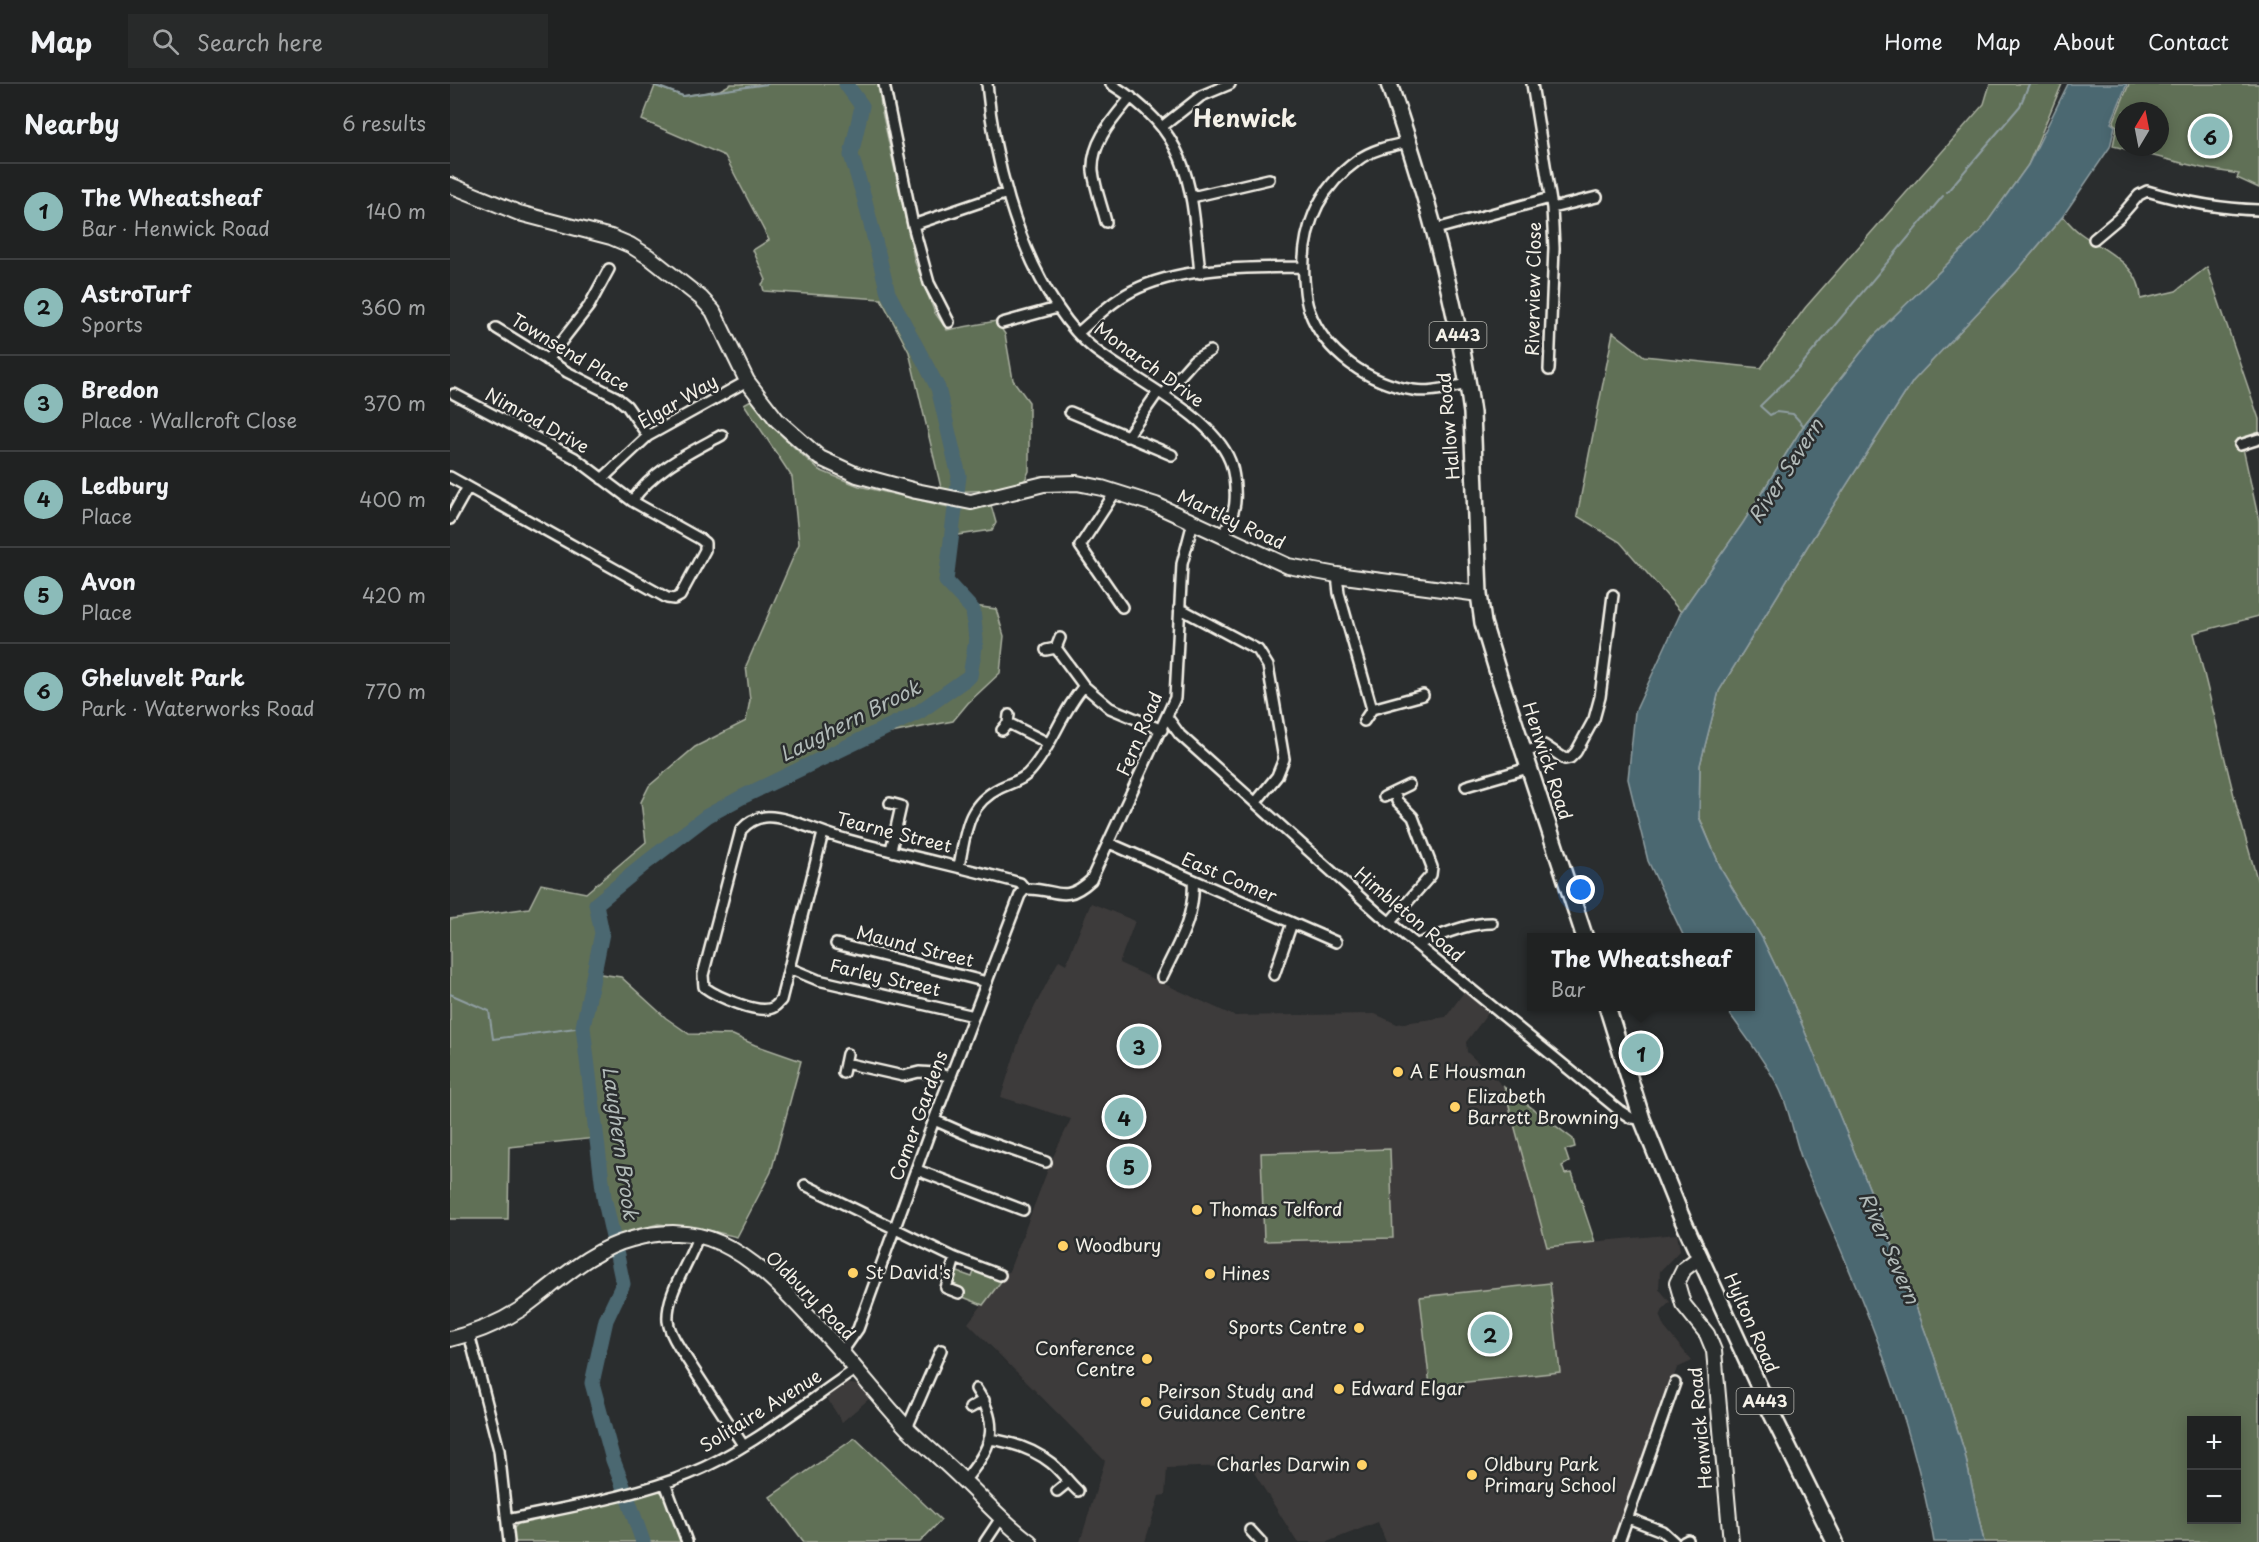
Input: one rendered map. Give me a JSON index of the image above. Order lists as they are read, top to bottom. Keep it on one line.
{"streets":{"main road":["A443","Hallow Road","Martley Road","Henwick Road","Oldbury Road","Hylton Road"],"street":["Riverview Close","Townsend Place","Monarch Drive","Elgar Way","Nimrod Drive","Fern Road","Tearne Street","East Comer","Himbleton Road","Maund Street","Farley Street","Comer Gardens","Solitaire Avenue"]},"crossings":[["A443","Himbleton Road"],["A443","Hylton Road"],["Townsend Place","Elgar Way"],["Monarch Drive","Martley Road"],["Elgar Way","Nimrod Drive"],["Elgar Way","Martley Road"],["Hallow Road","Martley Road"],["Hallow Road","Henwick Road"],["Martley Road","Fern Road"],["Martley Road","Henwick Road"],["Fern Road","Tearne Street"],["Fern Road","East Comer"],["Fern Road","Himbleton Road"],["Fern Road","Comer Gardens"],["Henwick Road","Hylton Road"],["Tearne Street","Farley Street"],["Tearne Street","Comer Gardens"],["Himbleton Road","Hylton Road"],["Maund Street","Comer Gardens"],["Farley Street","Comer Gardens"],["Comer Gardens","Oldbury Road"],["Oldbury Road","Solitaire Avenue"]],"districts":["Henwick"],"water":["River Severn","Laughern Brook"],"places":["A E Housman","Elizabeth Barrett Browning","Thomas Telford","Woodbury","St David's","Hines","Sports Centre","Conference Centre","Edward Elgar","Peirson Study and Guidance Centre","Charles Darwin","Oldbury Park Primary School"],"north":"top","page":{"header":"Map","search":"Search here","nav":["Home","Map","About","Contact"],"heading":["Nearby","6 results"],"pins":["6","3","1","4","5","2"],"list":[{"mark":"1","name":"The Wheatsheaf","note":"Bar · Henwick Road","value":"140 m"},{"mark":"2","name":"AstroTurf","note":"Sports","value":"360 m"},{"mark":"3","name":"Bredon","note":"Place · Wallcroft Close","value":"370 m"},{"mark":"4","name":"Ledbury","note":"Place","value":"400 m"},{"mark":"5","name":"Avon","note":"Place","value":"420 m"},{"mark":"6","name":"Gheluvelt Park","note":"Park · Waterworks Road","value":"770 m"}],"popup":["The Wheatsheaf","Bar"],"map_buttons":["+","−"]}}
